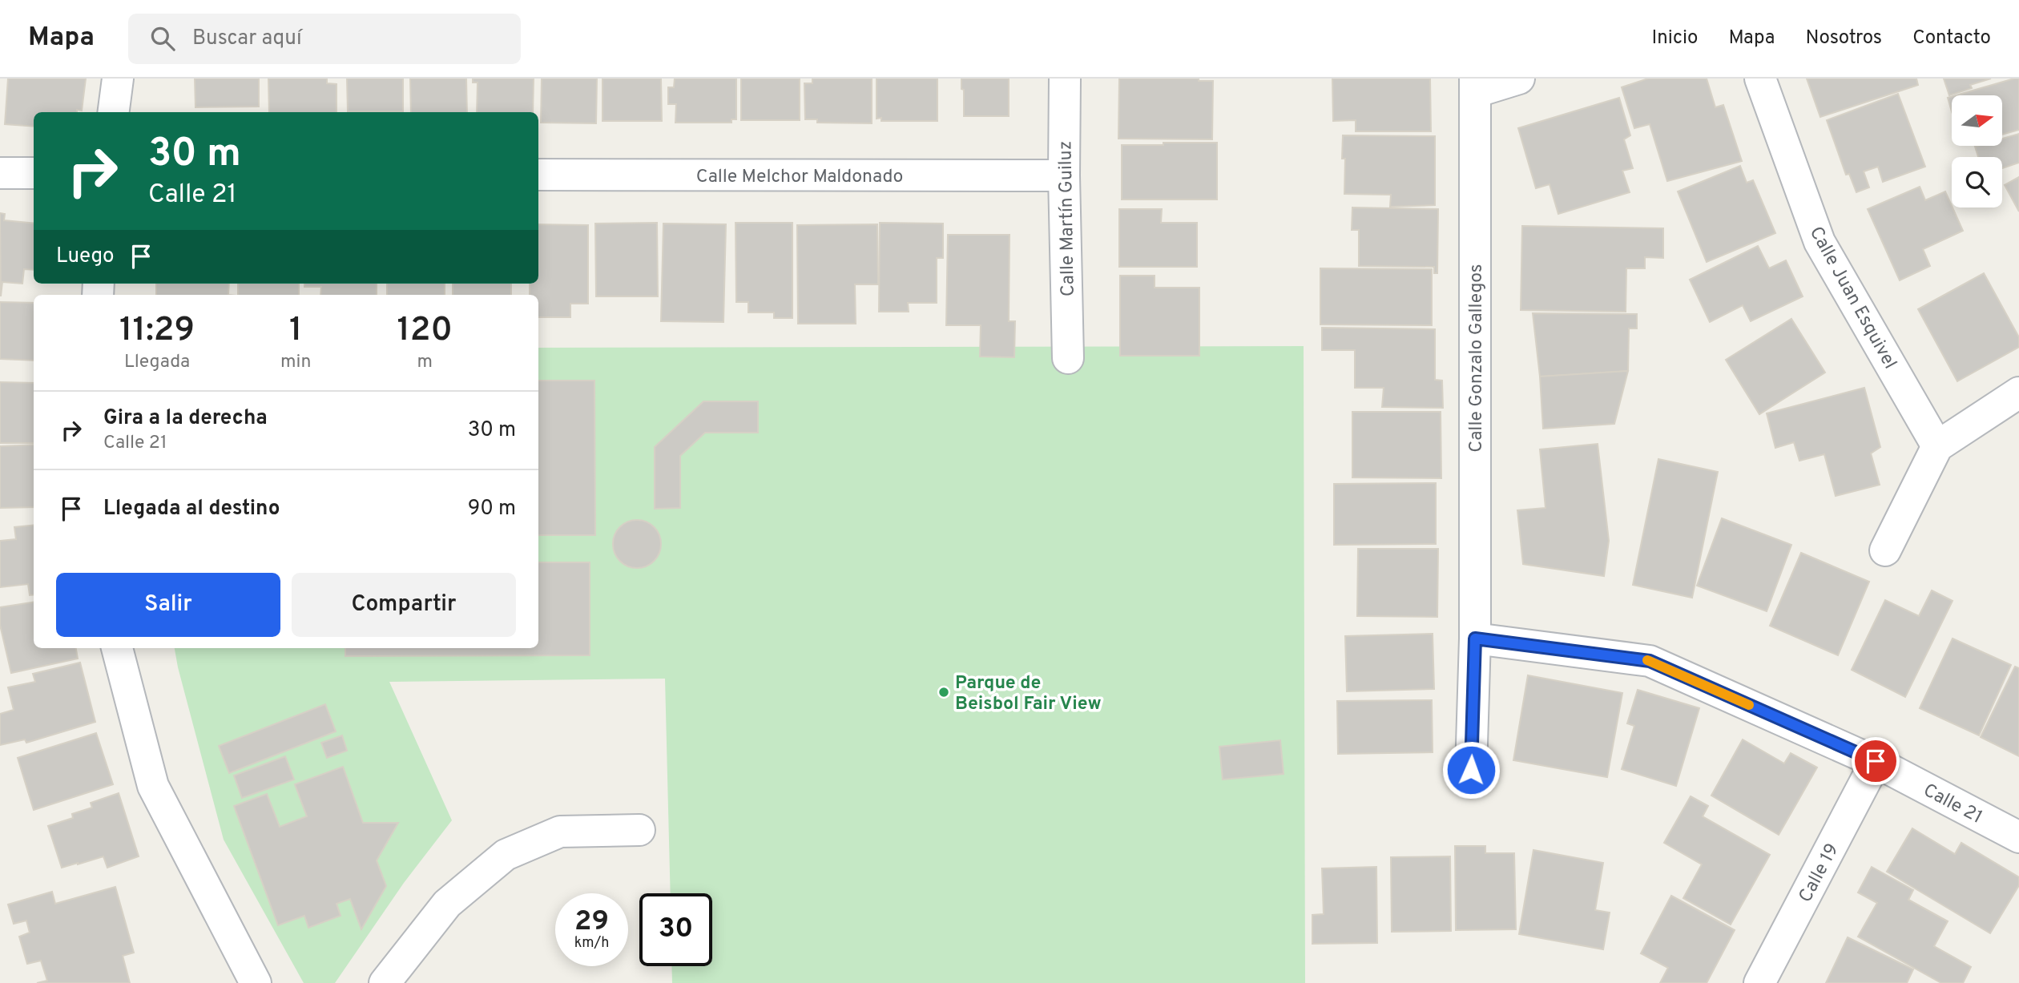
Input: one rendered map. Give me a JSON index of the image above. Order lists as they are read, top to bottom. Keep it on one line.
{"streets":{"street":["Calle Melchor Maldonado","Calle Martín Guiluz","Calle Juan Esquivel","Calle Gonzalo Gallegos","Calle 21","Calle 19"]},"crossings":[["Calle Melchor Maldonado","Calle Martín Guiluz"],["Calle Gonzalo Gallegos","Calle 21"],["Calle 21","Calle 19"]],"places":["Parque de Beisbol Fair View"],"north":"right","page":{"header":"Mapa","search":"Buscar aquí","nav":["Inicio","Mapa","Nosotros","Contacto"],"turn":["30 m","Calle 21"],"then":"Luego","eta":["11:29","Llegada","1","min","120","m"],"list":[{"name":"Gira a la derecha","note":"Calle 21","value":"30 m"},{"name":"Llegada al destino","value":"90 m"}],"buttons":["Salir","Compartir"],"speed":"29 km/h","limit":"30"}}
